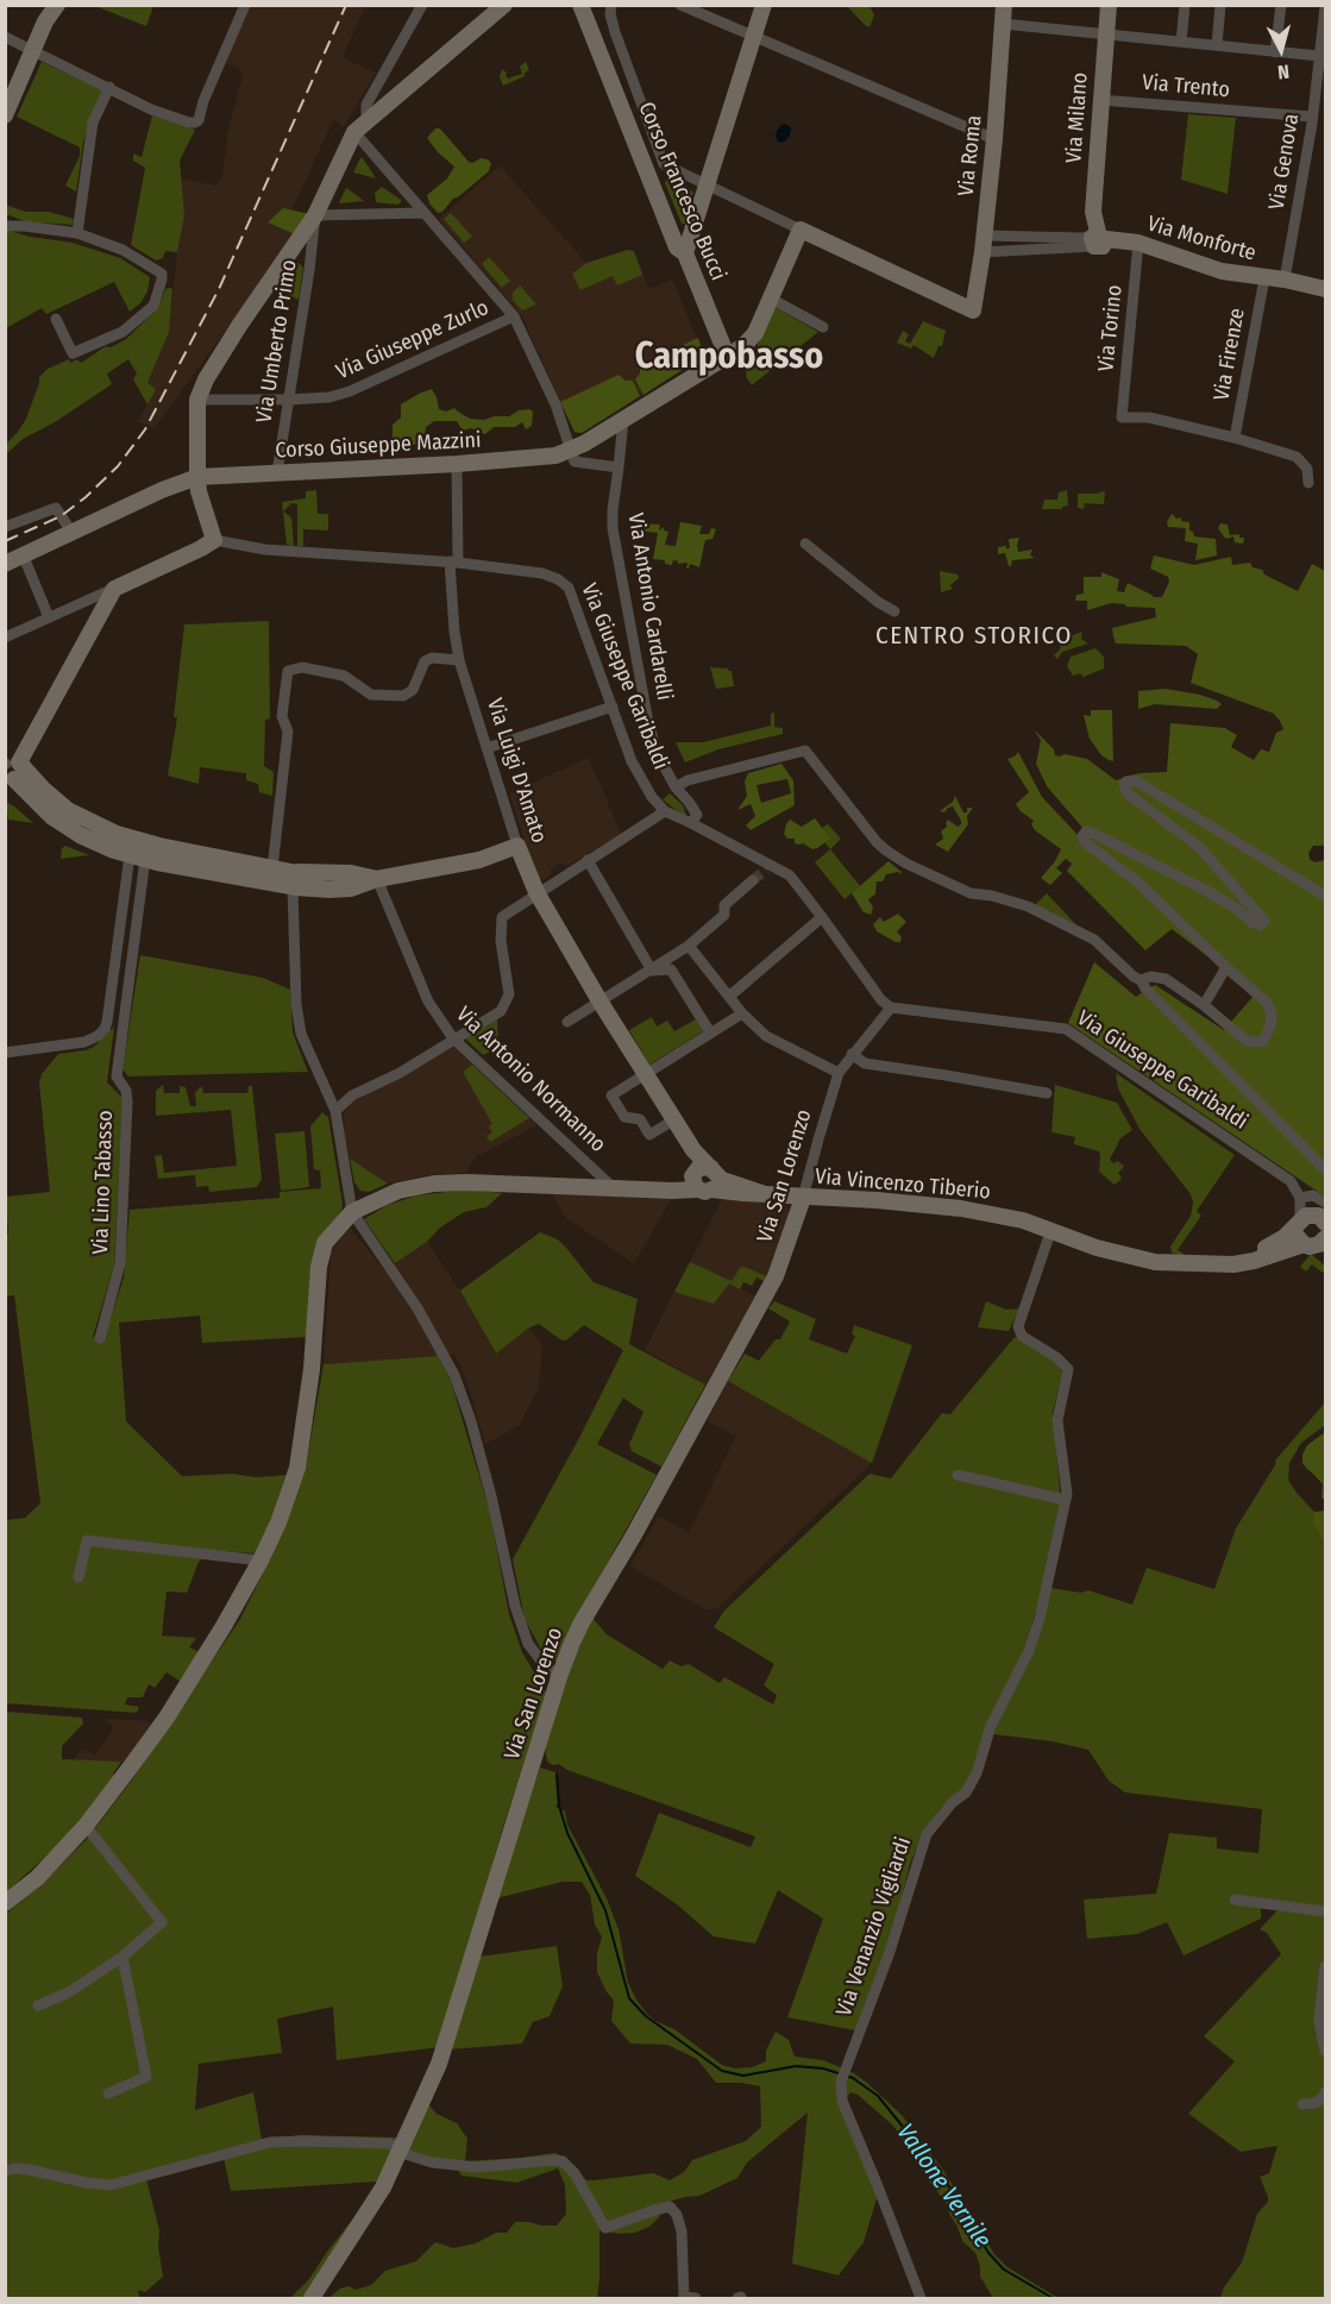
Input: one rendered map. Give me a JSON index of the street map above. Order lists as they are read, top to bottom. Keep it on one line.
{"streets":{"main road":["Via Milano","Via Roma","Corso Francesco Bucci","Via Monforte","Corso Giuseppe Mazzini","Via Luigi D'Amato","Via San Lorenzo","Via Vincenzo Tiberio"],"street":["Via Trento","Via Genova","Via Torino","Via Giuseppe Zurlo","Via Umberto Primo","Via Firenze","Via Antonio Cardarelli","Via Giuseppe Garibaldi","Via Antonio Normanno","Via Lino Tabasso","Via Venanzio Vigliardi"]},"crossings":[["Via Trento","Via Milano"],["Via Trento","Via Genova"],["Via Milano","Via Monforte"],["Via Roma","Via Monforte"],["Via Roma","Corso Giuseppe Mazzini"],["Via Genova","Via Monforte"],["Corso Francesco Bucci","Corso Giuseppe Mazzini"],["Via Monforte","Via Torino"],["Via Monforte","Via Firenze"],["Via Torino","Via Firenze"],["Via Giuseppe Zurlo","Via Umberto Primo"],["Via Umberto Primo","Corso Giuseppe Mazzini"],["Corso Giuseppe Mazzini","Via Antonio Cardarelli"],["Corso Giuseppe Mazzini","Via Luigi D'Amato"],["Via Antonio Cardarelli","Via Giuseppe Garibaldi"],["Via Giuseppe Garibaldi","Via Luigi D'Amato"],["Via Giuseppe Garibaldi","Via San Lorenzo"],["Via San Lorenzo","Via Vincenzo Tiberio"],["Via Vincenzo Tiberio","Via Venanzio Vigliardi"]],"districts":["Campobasso","CENTRO STORICO"],"water":["Vallone Vernile"],"north":"bottom"}
